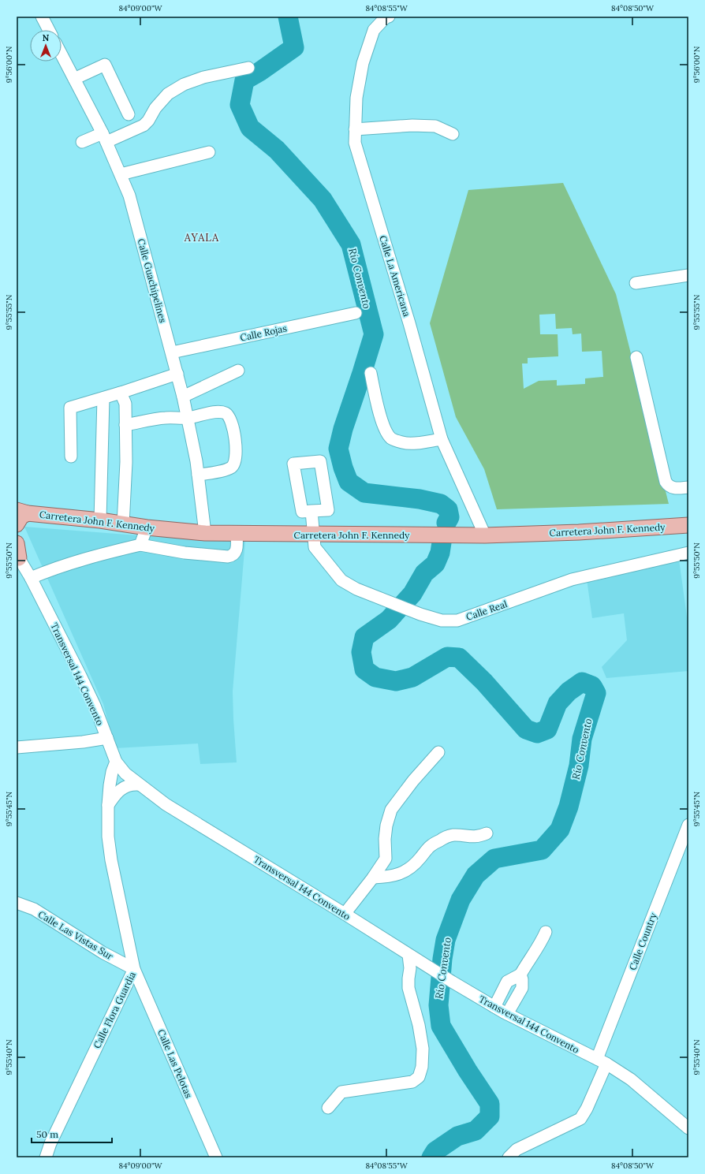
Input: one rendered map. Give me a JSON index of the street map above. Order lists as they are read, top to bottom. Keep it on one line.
{"streets":{"main road":["Carretera John F. Kennedy"],"street":["Calle La Americana","Calle Guachipelines","Calle Rojas","Calle Real","Transversal 144 Convento","Calle Las Vistas Sur","Calle Country","Calle Flora Guardia","Calle Las Pelotas"]},"crossings":[["Calle La Americana","Carretera John F. Kennedy"],["Calle Guachipelines","Calle Rojas"],["Calle Guachipelines","Carretera John F. Kennedy"],["Carretera John F. Kennedy","Calle Real"],["Transversal 144 Convento","Calle Country"],["Transversal 144 Convento","Calle Flora Guardia"],["Calle Las Vistas Sur","Calle Flora Guardia"],["Calle Las Vistas Sur","Calle Las Pelotas"],["Calle Flora Guardia","Calle Las Pelotas"]],"districts":["AYALA"],"water":["Río Convento"],"scale_bar":"50 m","north":"top","coordinates":["84°09'00\"W","84°08'55\"W","84°08'50\"W","9°56'00\"N","9°55'55\"N","9°55'50\"N","9°55'45\"N","9°55'40\"N"]}
